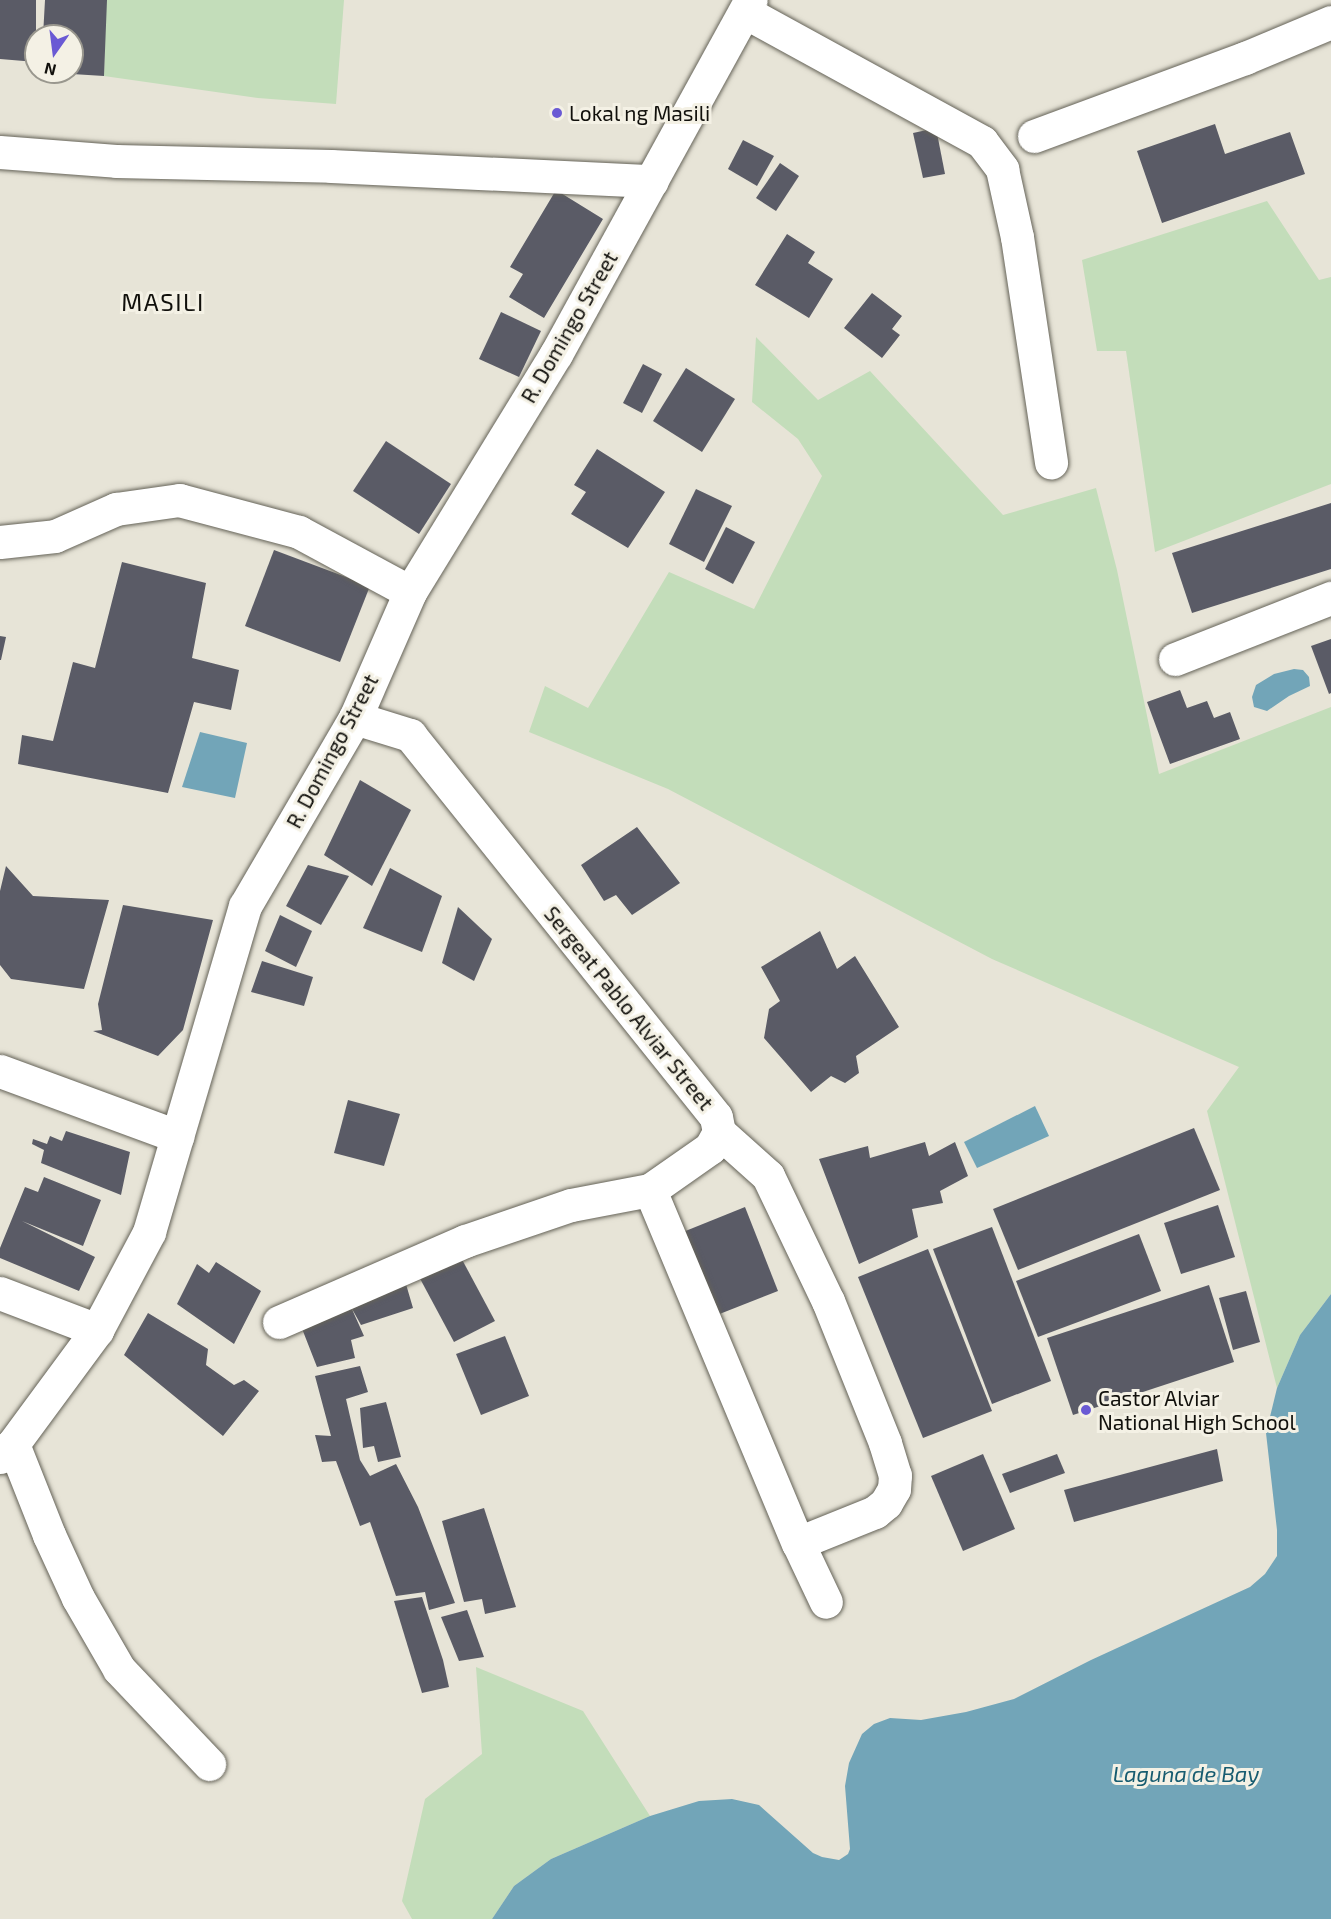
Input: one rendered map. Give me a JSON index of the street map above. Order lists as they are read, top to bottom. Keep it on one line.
{"streets":{"street":["R. Domingo Street","Sergeat Pablo Alviar Street"]},"crossings":[["R. Domingo Street","Sergeat Pablo Alviar Street"]],"districts":["MASILI"],"water":["Laguna de Bay"],"places":["Lokal ng Masili","Castor Alviar National High School"],"north":"bottom"}
